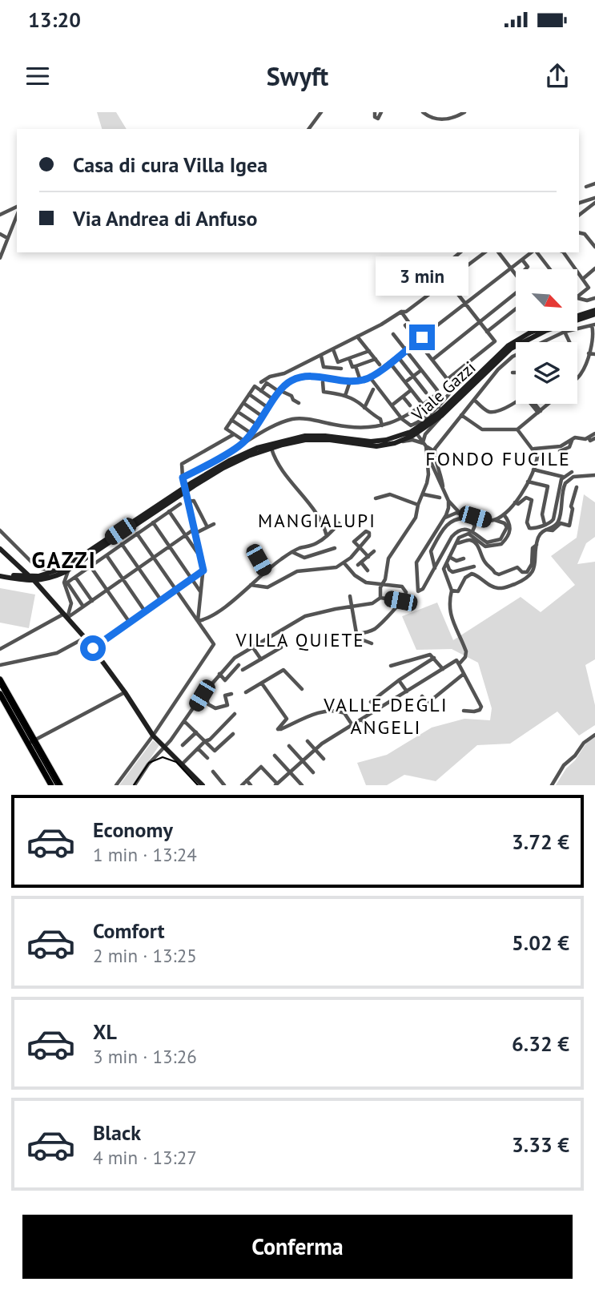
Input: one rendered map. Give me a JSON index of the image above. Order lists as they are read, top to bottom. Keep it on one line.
{"streets":{"main road":["Viale Gazzi"]},"districts":["FONDO FUCILE","MANGIALUPI","GAZZI","VILLA QUIETE","VALLE DEGLI ANGELI"],"north":"bottom right","page":{"status":"13:20","header":"Swyft","banner":["Casa di cura Villa Igea","Via Andrea di Anfuso"],"bubble":"3 min","list":[{"name":"Economy","note":"1 min · 13:24","value":"3.72 €"},{"name":"Comfort","note":"2 min · 13:25","value":"5.02 €"},{"name":"XL","note":"3 min · 13:26","value":"6.32 €"},{"name":"Black","note":"4 min · 13:27","value":"3.33 €"}],"buttons":"Conferma"}}
